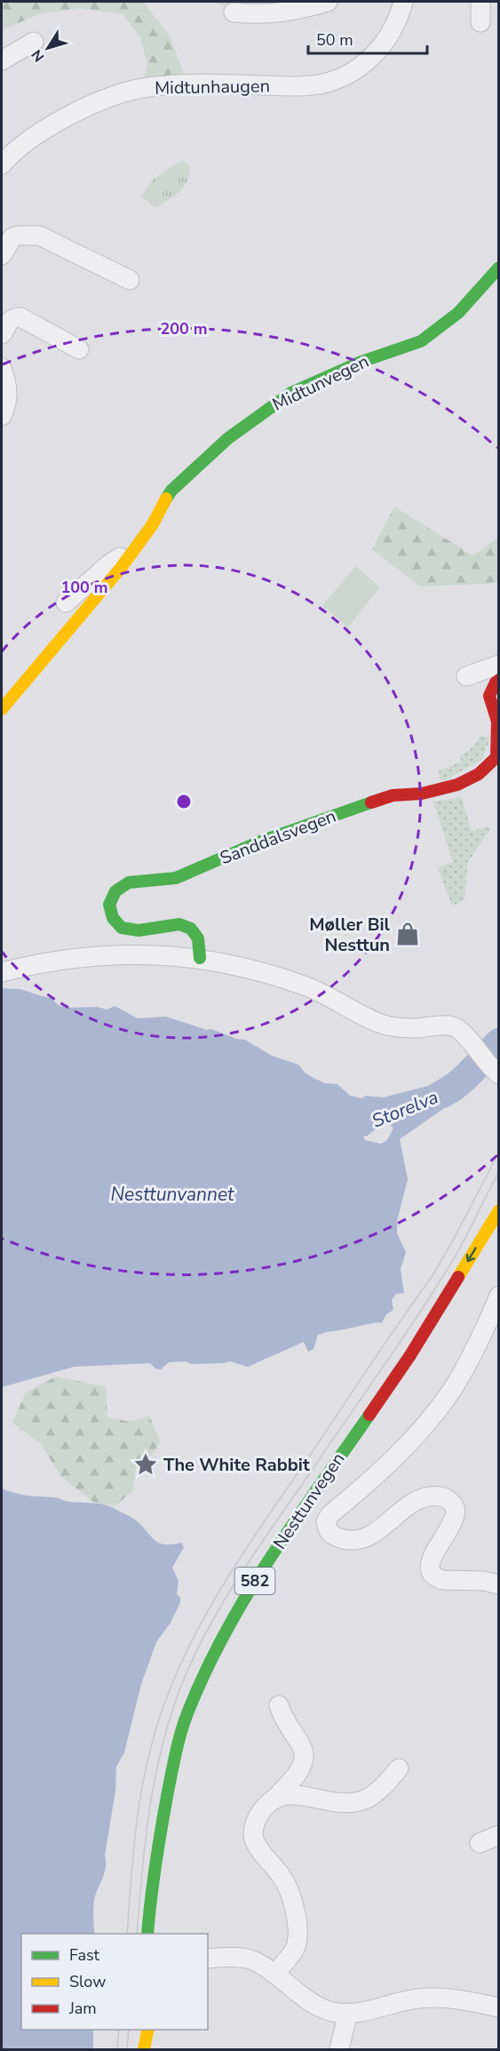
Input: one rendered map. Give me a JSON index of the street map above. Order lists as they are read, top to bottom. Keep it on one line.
{"streets":{"street":["Midtunhaugen","Midtunvegen","Sanddalsvegen","Nesttunvegen","582"]},"water":["Storelva","Nesttunvannet"],"places":{"shop":["Møller Bil Nesttun"],"place":["The White Rabbit"]},"legend":["Fast","Slow","Jam"],"scale_bar":"50 m","north":"bottom left","rings":["200 m","100 m"]}
